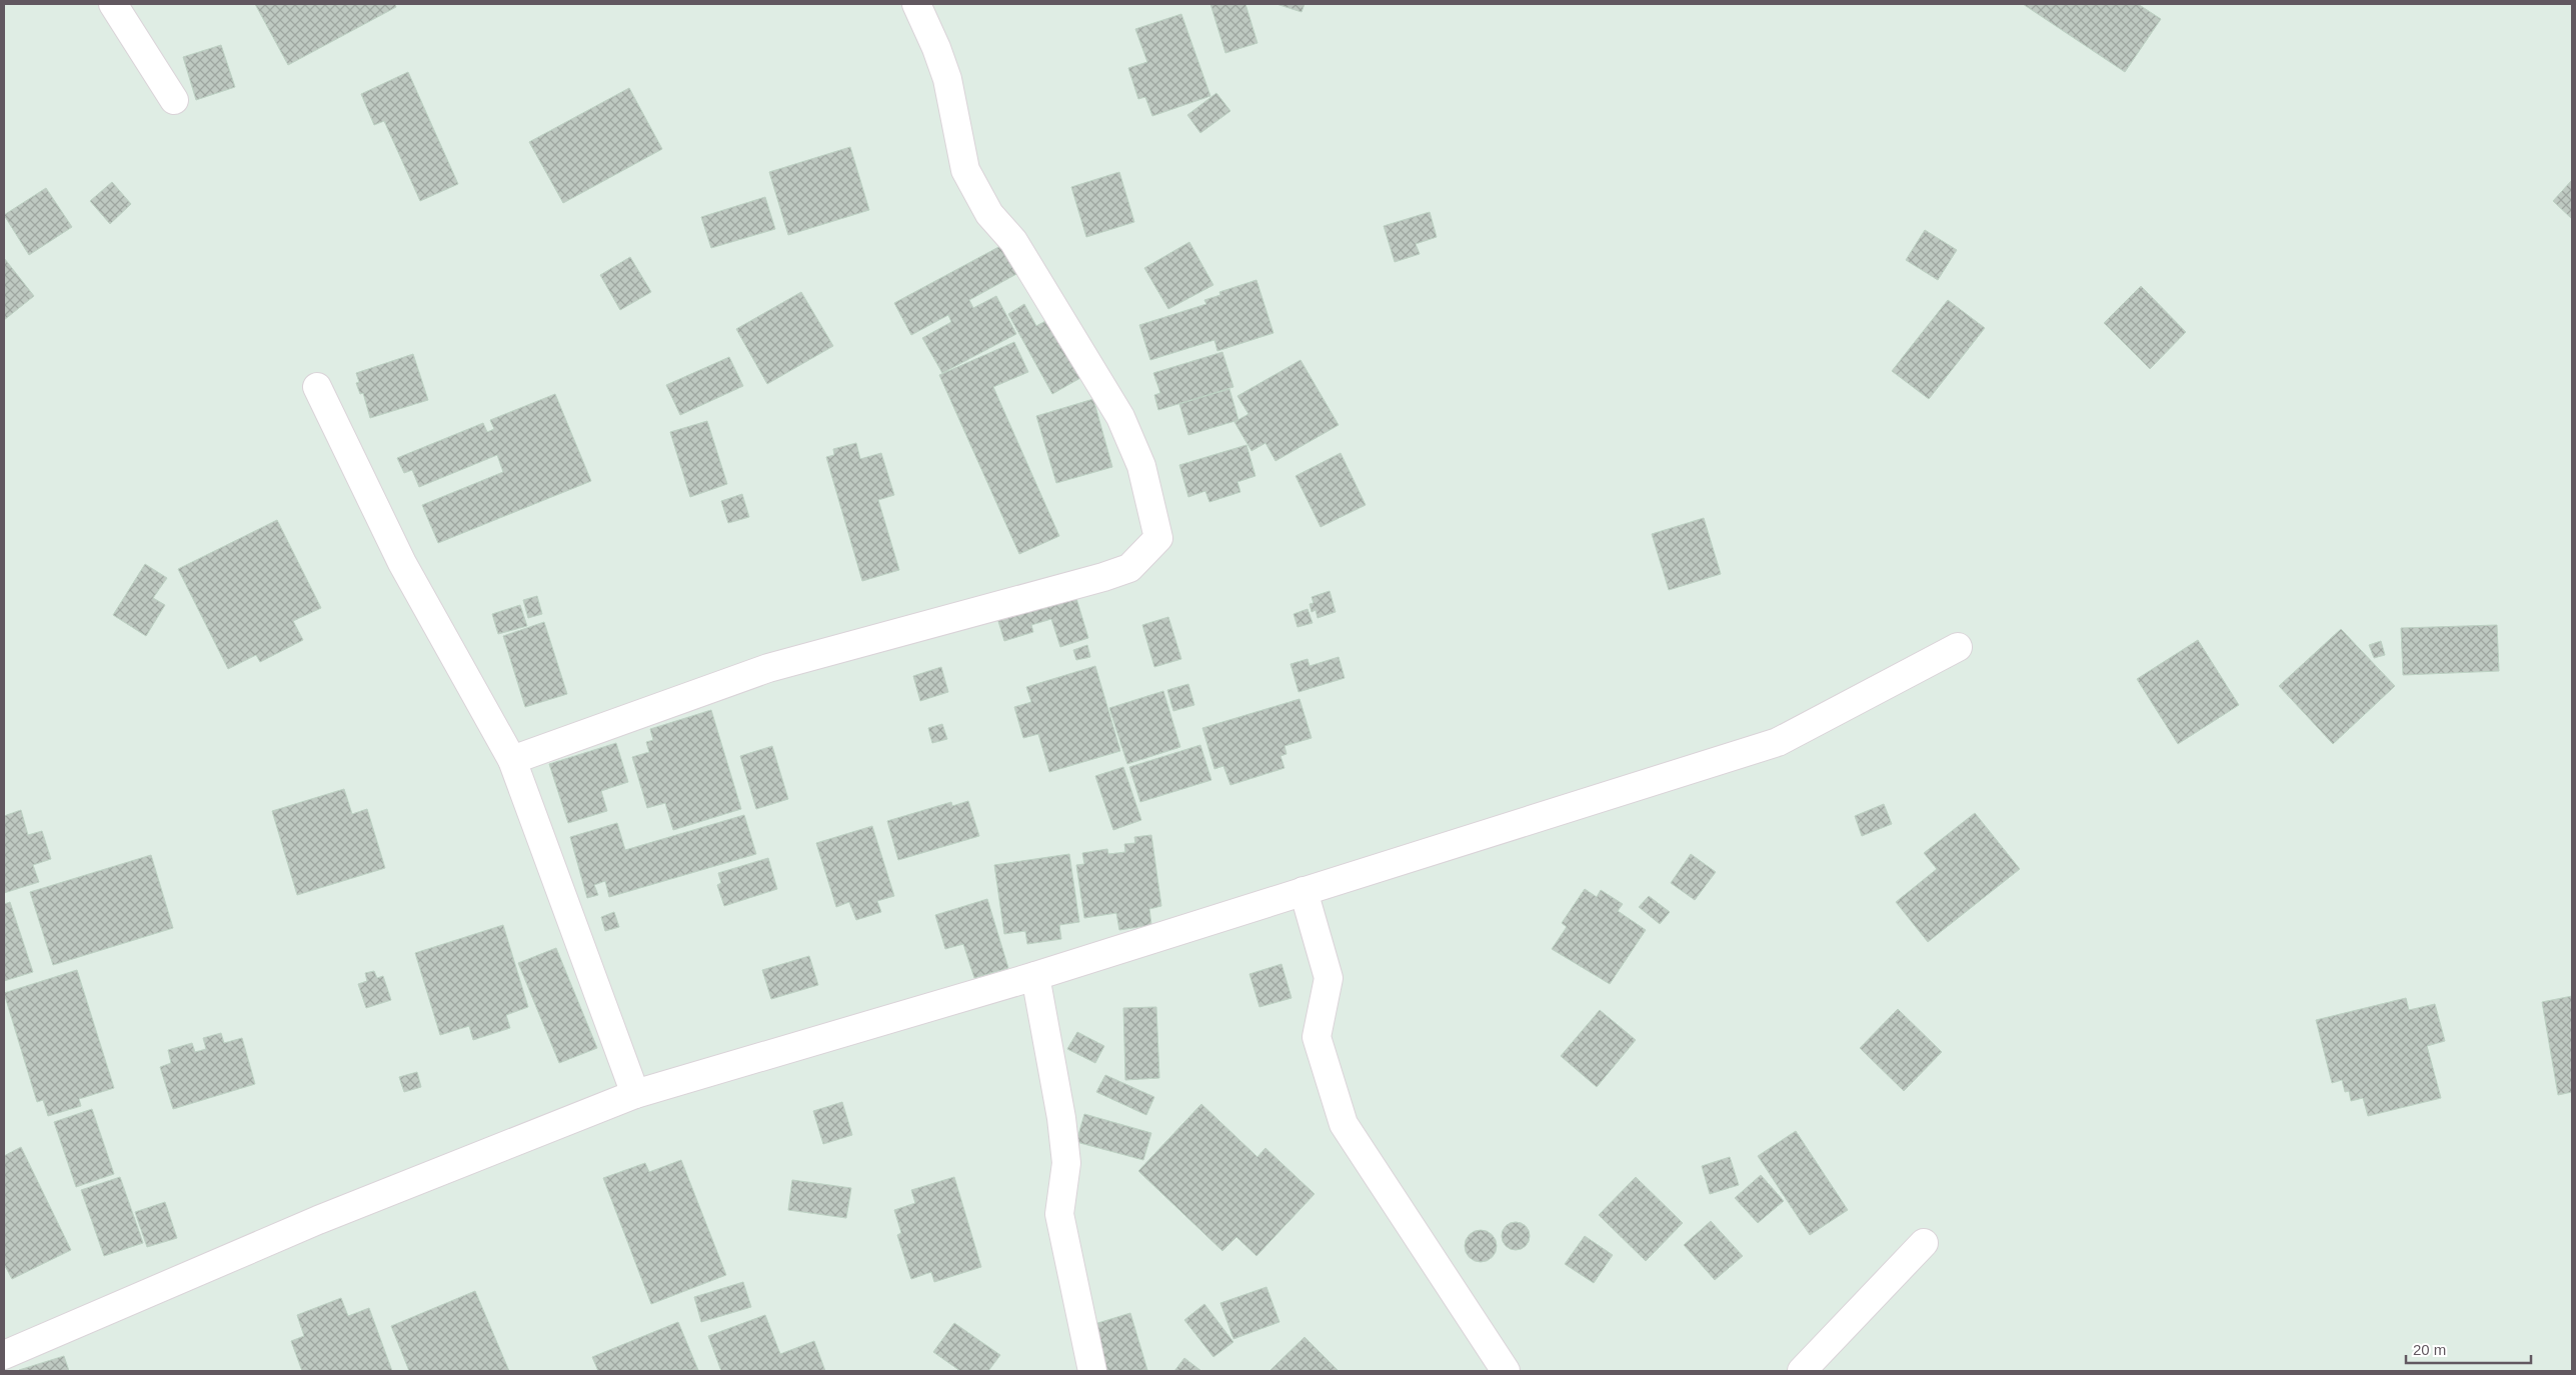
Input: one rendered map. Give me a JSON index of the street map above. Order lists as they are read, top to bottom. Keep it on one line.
{"scale_bar":"20 m"}
